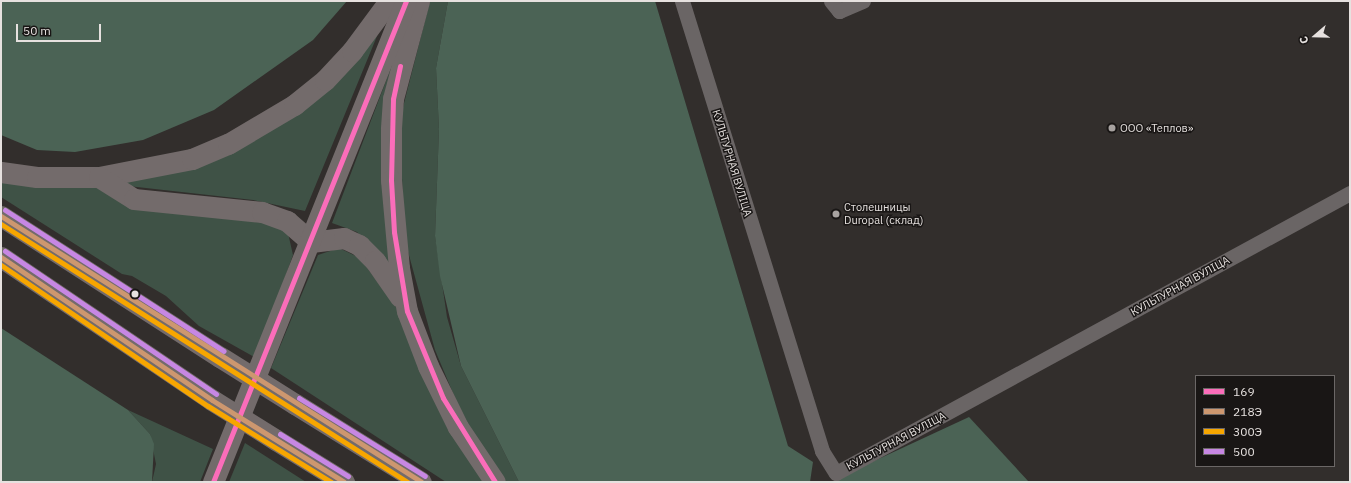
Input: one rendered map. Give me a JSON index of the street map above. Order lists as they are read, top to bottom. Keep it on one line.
{"streets":{"street":["КУЛЬТУРНАЯ ВУЛІЦА"]},"places":["ООО «Теплов»","Столешницы Duropal (склад)"],"lines":["transit line 169","transit line 500","transit line 218Э","transit line 300Э"],"legend":["169","218Э","300Э","500"],"scale_bar":"50 m","north":"left"}
